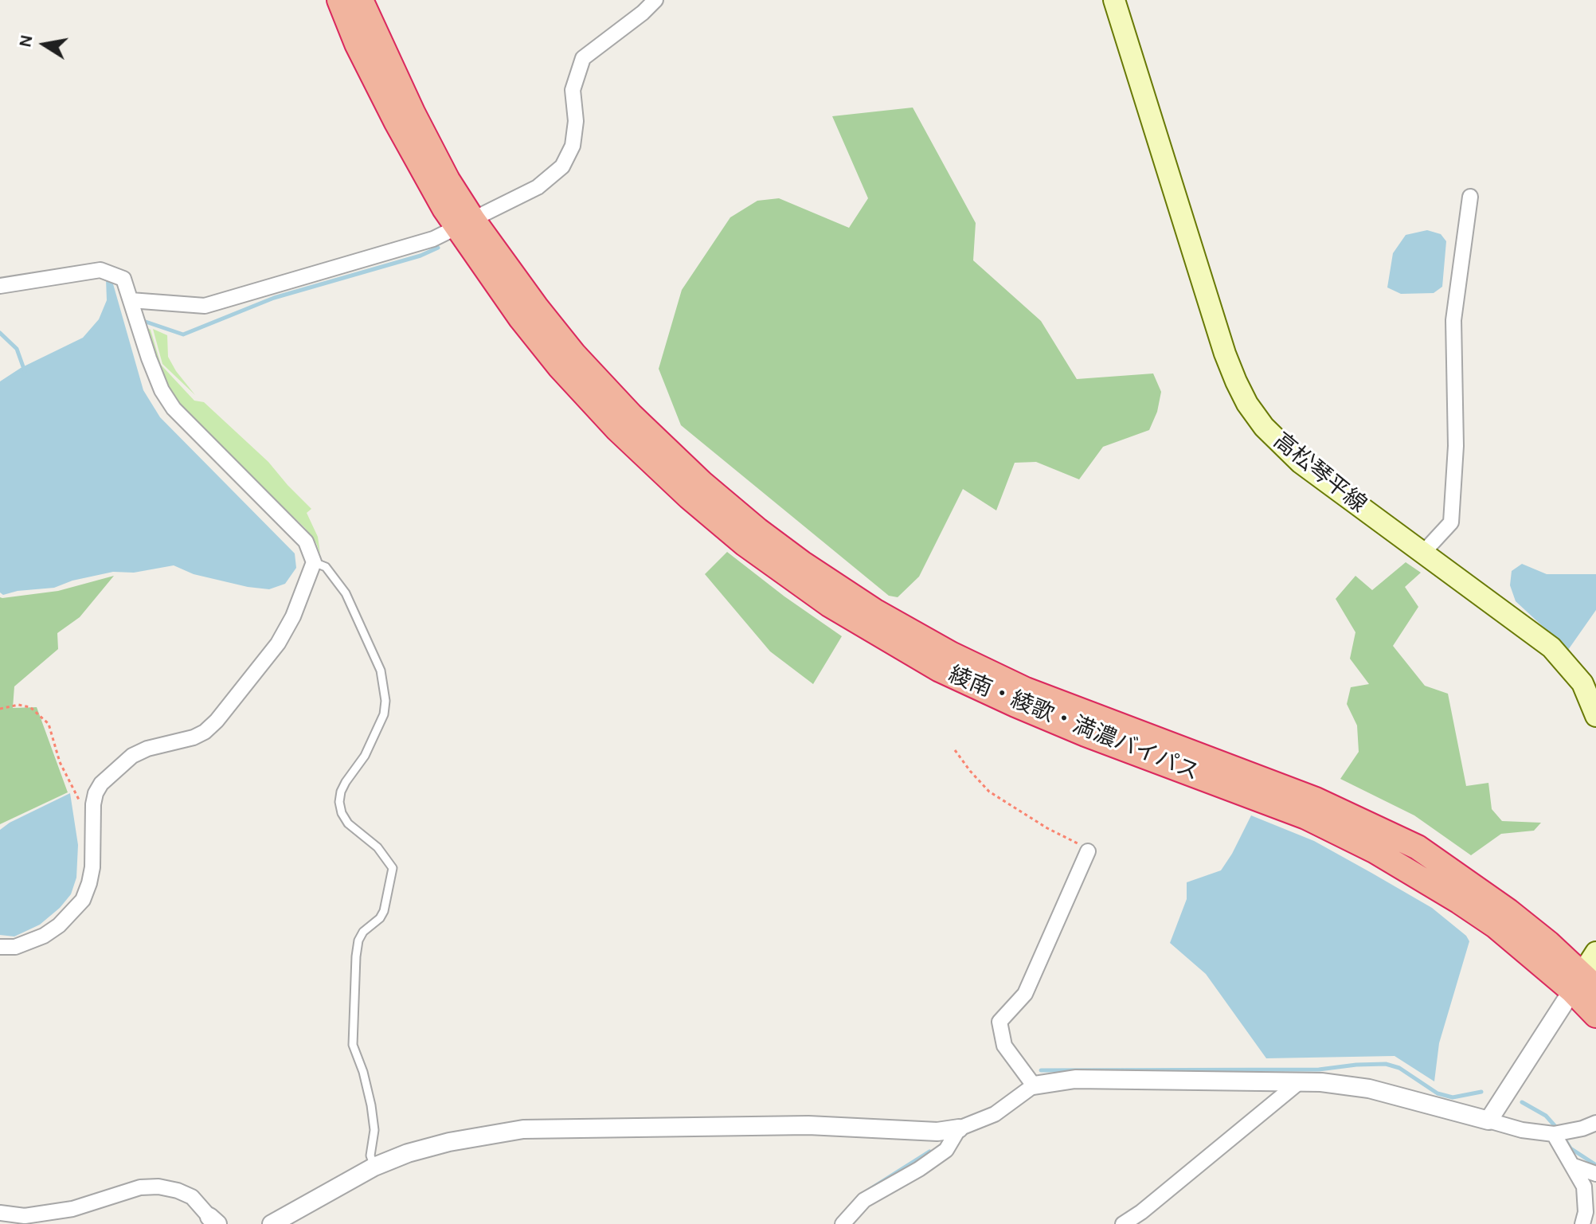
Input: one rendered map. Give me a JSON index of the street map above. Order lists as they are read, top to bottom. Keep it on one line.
{"streets":{"highway":["綾南・綾歌・満濃バイパス"],"main road":["高松琴平線"]},"north":"left"}
